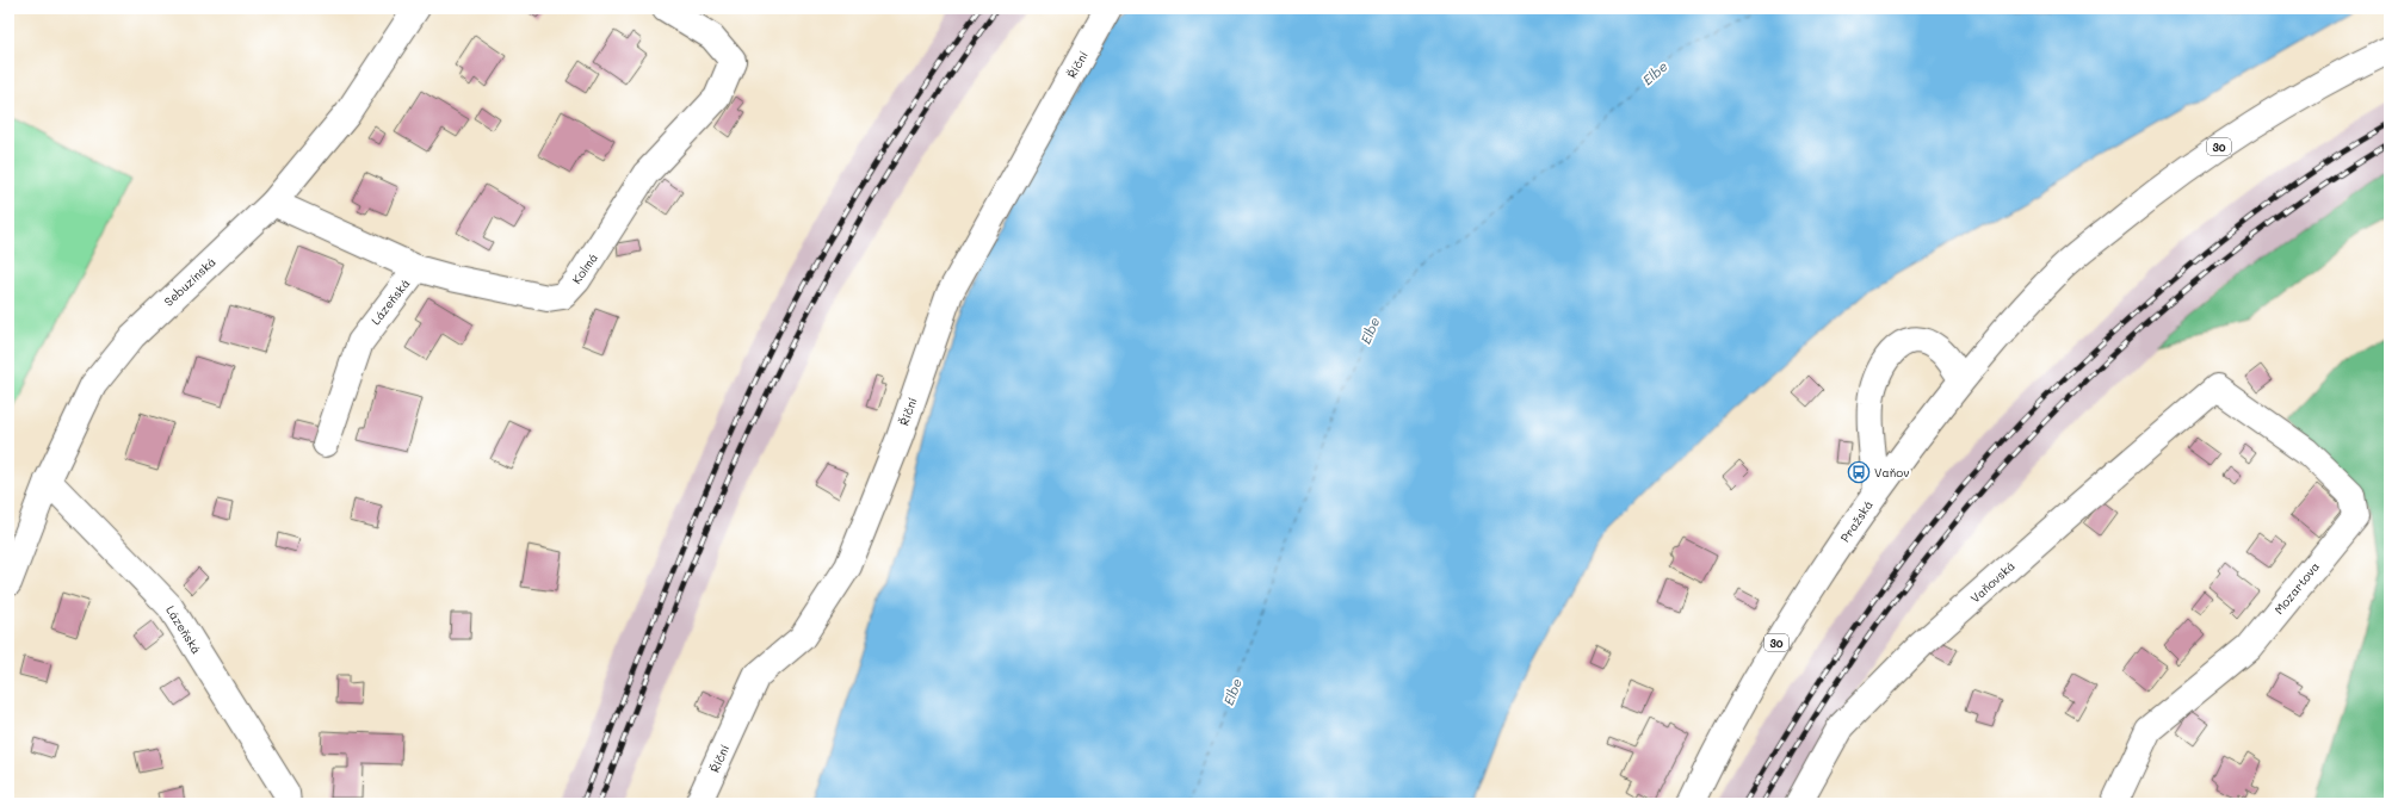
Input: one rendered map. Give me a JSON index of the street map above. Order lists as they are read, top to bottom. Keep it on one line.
{"streets":{"street":["Říční","30","Kolmá","Sebuzínská","Lázeňská","Pražská","Vaňovská","Mozartova"]},"crossings":[["Kolmá","Sebuzínská"],["Kolmá","Lázeňská"],["Sebuzínská","Lázeňská"],["Vaňovská","Mozartova"]],"water":["Elbe"],"places":{"bus stop":["Vaňov"]}}
